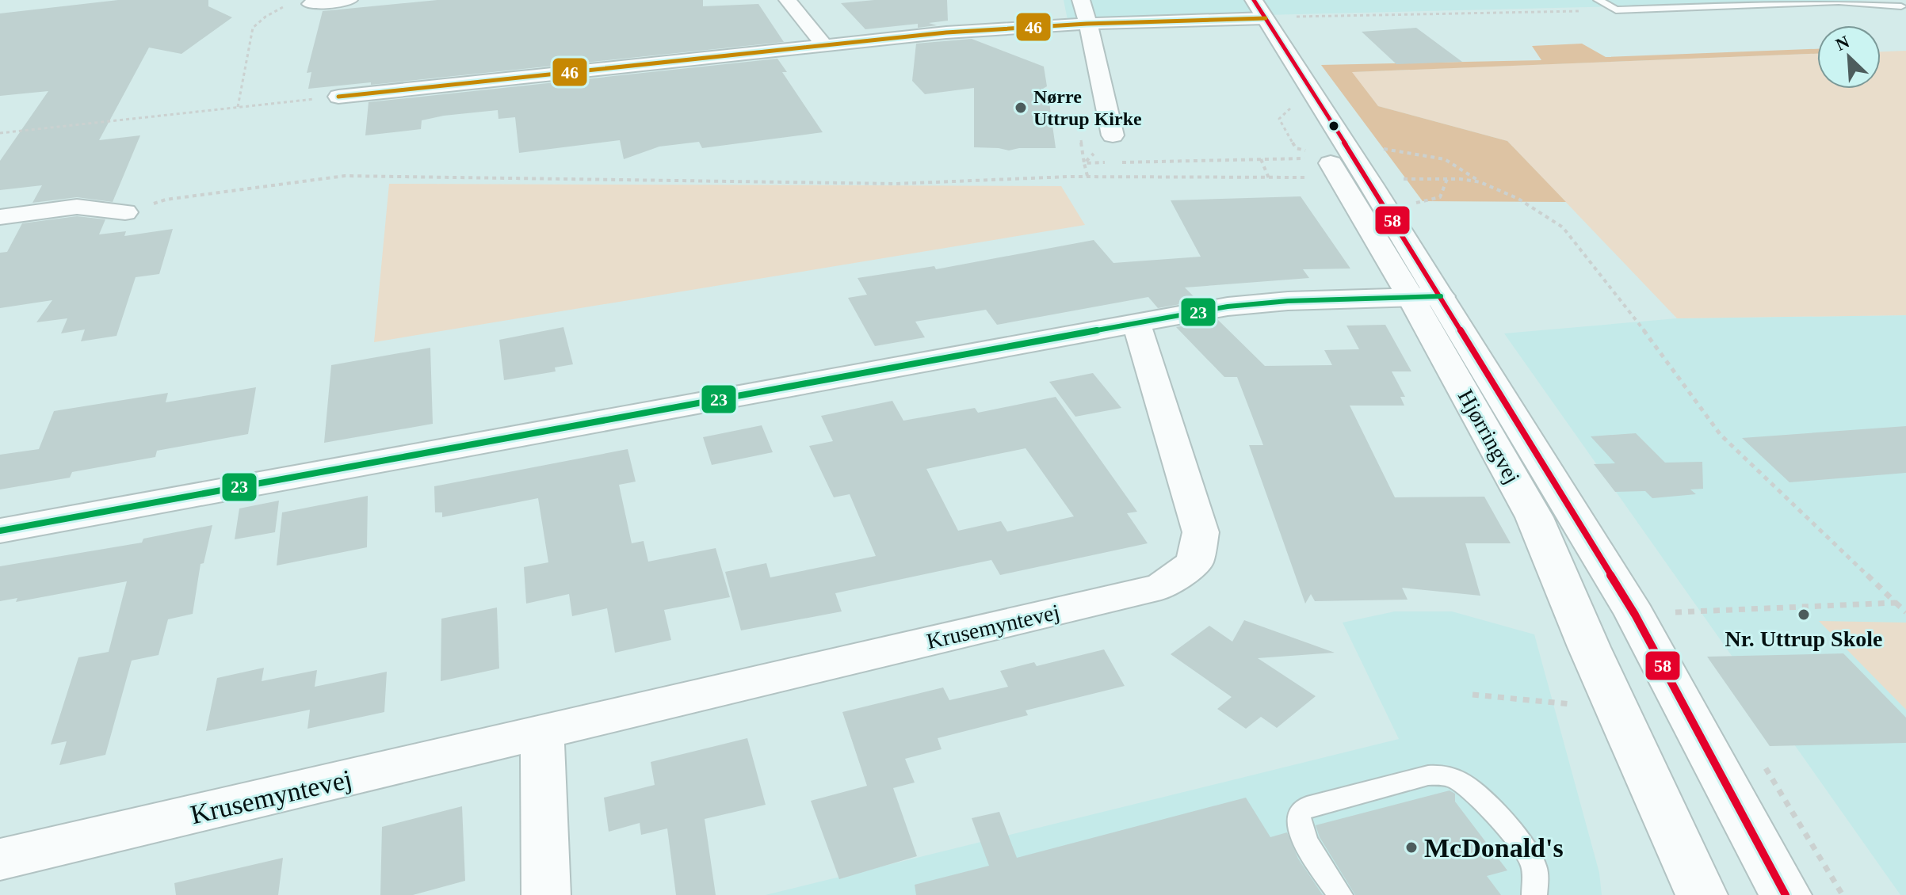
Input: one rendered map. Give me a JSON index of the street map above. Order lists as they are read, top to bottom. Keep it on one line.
{"streets":{"main road":["Hjørringvej"],"street":["Krusemyntevej"]},"places":["Nørre Uttrup Kirke","Nr. Uttrup Skole","McDonald's"],"lines":["transit line 58","transit line 46","transit line 23"],"north":"top left"}
